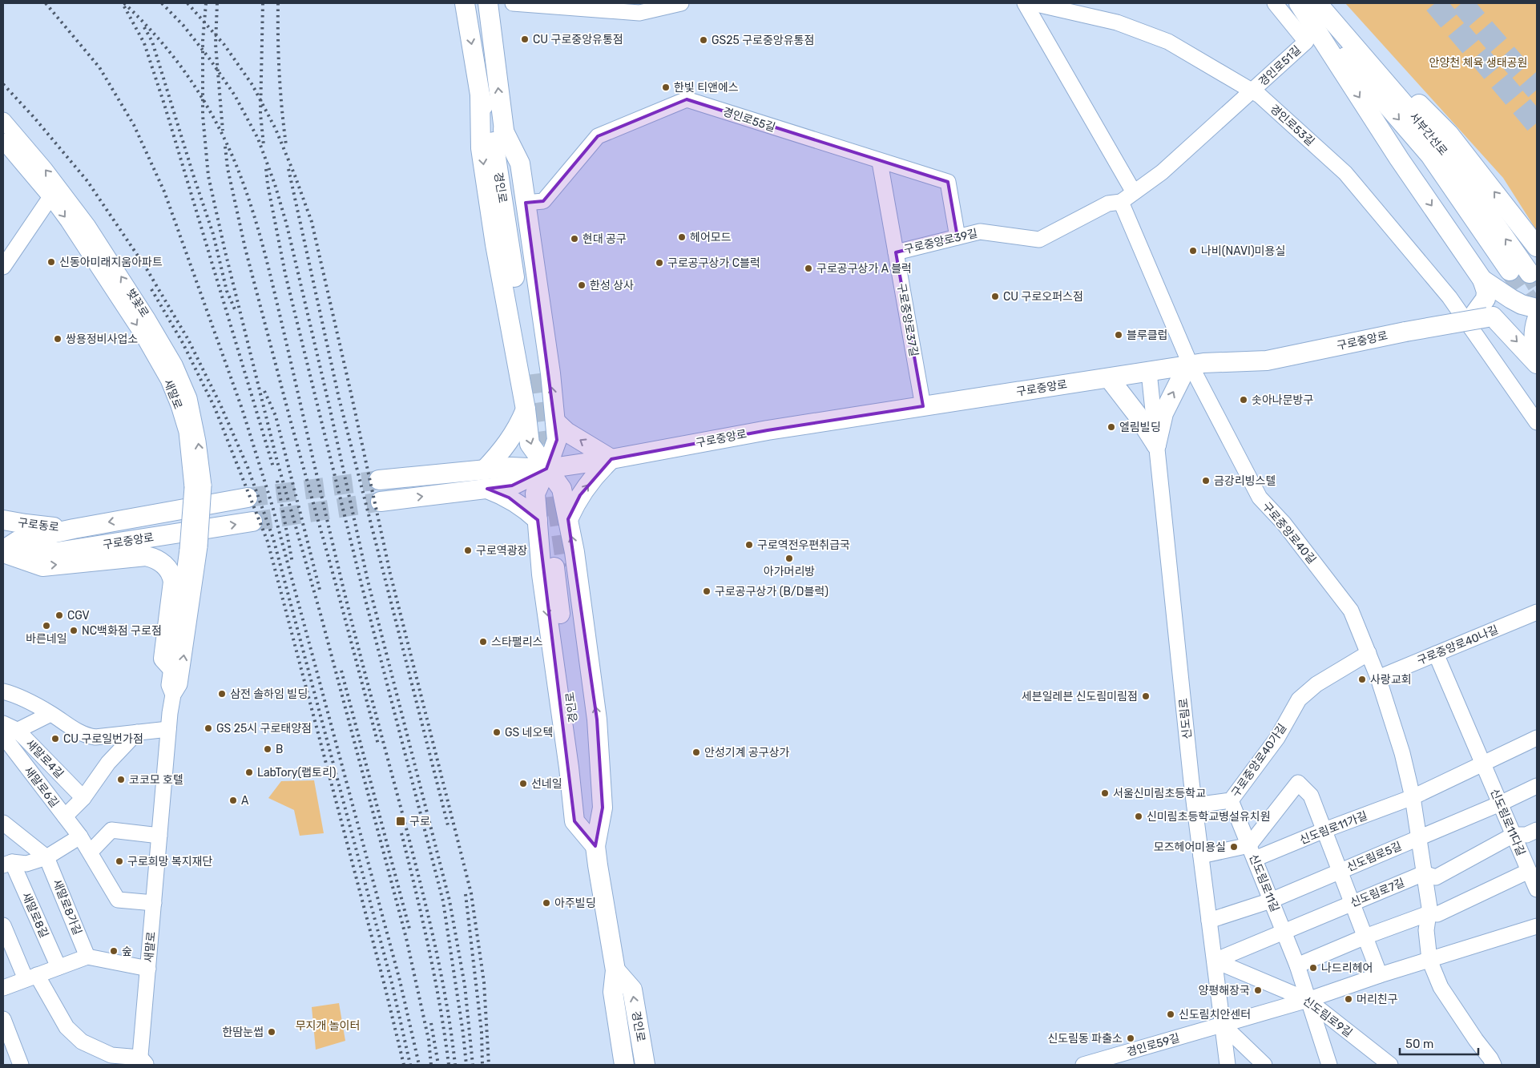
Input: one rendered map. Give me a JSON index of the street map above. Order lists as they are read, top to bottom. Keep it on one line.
{"streets":{"main road":["서부간선로","경인로","구로중앙로","구로동로"],"street":["경인로51길","경인로55길","경인로53길","구로중앙로39길","벚꽃로","구로중앙로37길","새말로","구로중앙로40길","구로중앙로40나길","신도림로","새말로4길","구로중앙로40가길","새말로6길","신도림로11다길","신도림로11가길","신도림로5길","신도림로11길","신도림로7길","새말로8가길","새말로8길","신도림로9길","경인로59길"]},"crossings":[["경인로51길","경인로53길"],["경인로51길","구로중앙로39길"],["경인로55길","구로중앙로39길"],["경인로55길","구로중앙로37길"],["경인로53길","구로중앙로39길"],["구로중앙로39길","구로중앙로37길"],["벚꽃로","새말로"],["구로중앙로37길","구로중앙로"],["구로중앙로","구로동로"],["구로중앙로","구로중앙로40길"],["구로중앙로","신도림로"],["새말로","새말로6길"],["구로중앙로40길","구로중앙로40나길"],["구로중앙로40길","구로중앙로40가길"],["구로중앙로40나길","신도림로11다길"],["신도림로","구로중앙로40가길"],["신도림로","신도림로5길"],["신도림로","신도림로7길"],["신도림로","신도림로9길"],["신도림로","경인로59길"],["구로중앙로40가길","신도림로11길"],["신도림로11다길","신도림로5길"],["신도림로11다길","신도림로7길"],["신도림로11가길","신도림로11길"],["신도림로5길","신도림로11길"],["신도림로11길","신도림로7길"],["신도림로11길","신도림로9길"],["신도림로7길","신도림로9길"]],"one_way":["벚꽃로"],"parks":["안양천 체육 생태공원","무지개 놀이터"],"places":{"other":["CU 구로중앙유통점","GS25 구로중앙유통점","한빛 티앤에스","헤어모드","현대 공구","나비(NAVI)미용실","신동아미래지움아파트","구로공구상가 C블럭","구로공구상가 A 블럭","한성 상사","CU 구로오퍼스점","블루클럽","쌍용정비사업소","솟아나문방구","엘림빌딩","금강리빙스텔","구로역전우편취급국","구로역광장","아가머리방","구로공구상가 (B/D블럭)","CGV","바른네일","NC백화점 구로점","스타팰리스","사랑교회","삼전 솔하임 빌딩","세븐일레븐 신도림미림점","GS 25시 구로태양점","GS 네오텍","CU 구로일번가점","B","안성기계 공구상가","LabTory(랩토리)","코코모 호텔","선네일","서울신미림초등학교","A","신미림초등학교병설유치원","모즈헤어미용실","구로희망 복지재단","아주빌딩","숲","나드리헤어","양평해장국","머리친구","신도림치안센터","한땀눈썹","신도림동 파출소"],"transit":["구로"]},"scale_bar":"50 m"}
